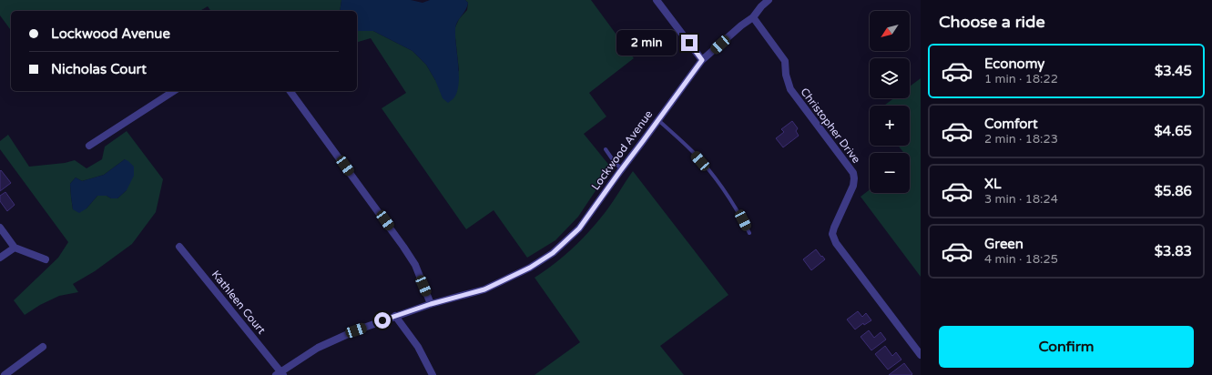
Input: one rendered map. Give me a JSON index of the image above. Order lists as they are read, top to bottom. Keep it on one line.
{"streets":{"street":["Christopher Drive","Lockwood Avenue","Kathleen Court"]},"crossings":[["Christopher Drive","Lockwood Avenue"],["Lockwood Avenue","Kathleen Court"]],"north":"bottom left","page":{"heading":"Choose a ride","map_buttons":["+","−"],"banner":["Lockwood Avenue","Nicholas Court"],"bubble":"2 min","list":[{"name":"Economy","note":"1 min · 18:22","value":"$3.45"},{"name":"Comfort","note":"2 min · 18:23","value":"$4.65"},{"name":"XL","note":"3 min · 18:24","value":"$5.86"},{"name":"Green","note":"4 min · 18:25","value":"$3.83"}],"buttons":"Confirm"}}
